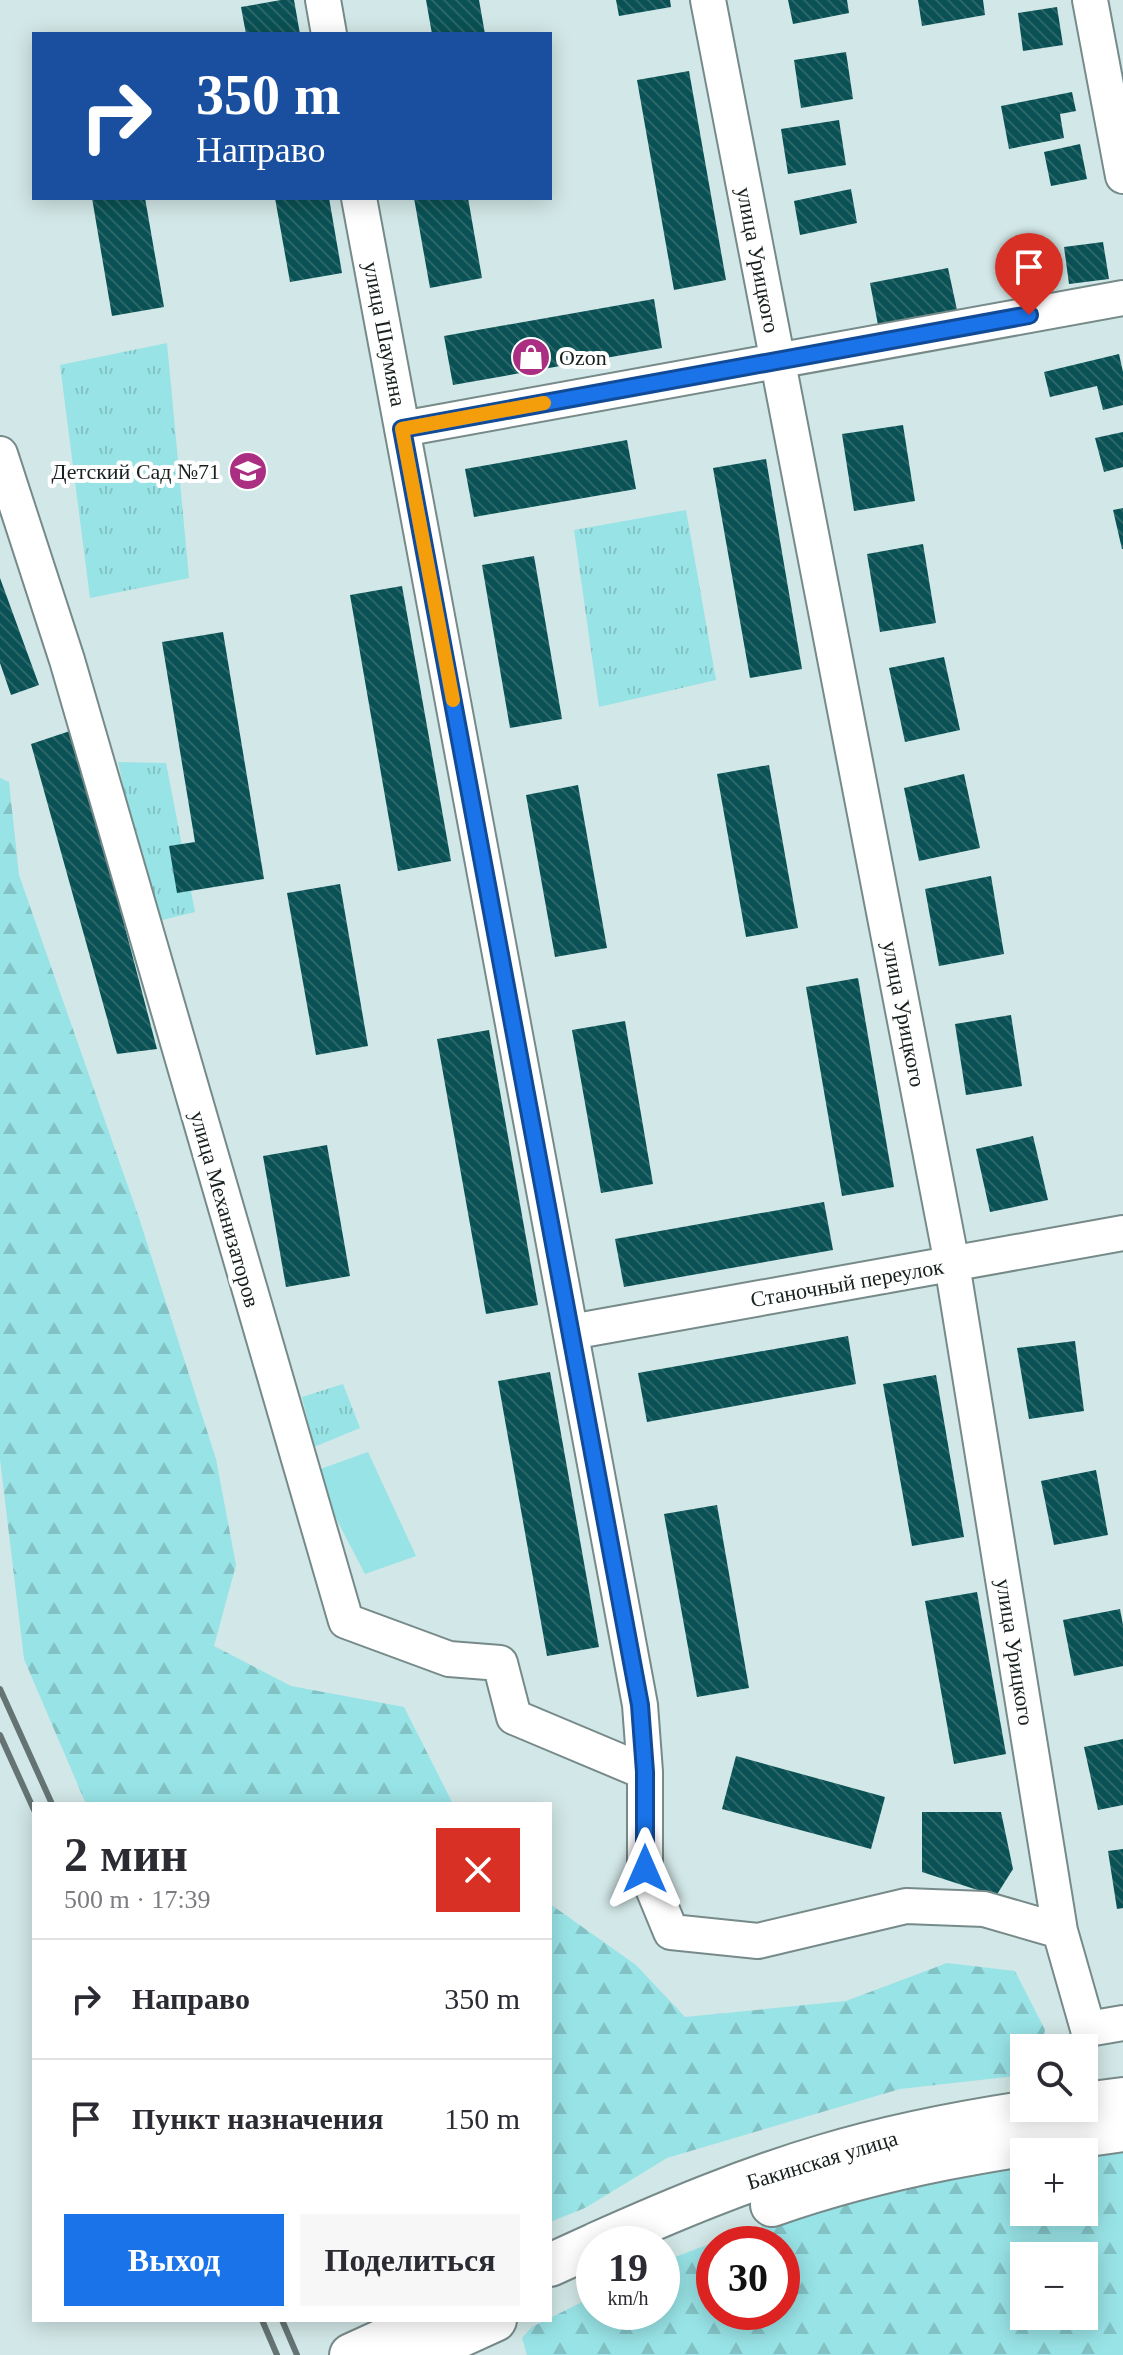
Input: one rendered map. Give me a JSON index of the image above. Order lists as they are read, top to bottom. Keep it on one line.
{"streets":{"main road":["Бакинская улица"],"street":["улица Урицкого","улица Шаумяна","улица Механизаторов","Станочный переулок"]},"crossings":[["улица Урицкого","улица Шаумяна"],["улица Урицкого","Станочный переулок"],["улица Шаумяна","улица Механизаторов"],["улица Шаумяна","Станочный переулок"]],"places":{"shop":["Ozon"],"school or university":["Детский Сад №71"]},"page":{"turn":["350 m","Направо"],"heading":["2 мин","500 m · 17:39"],"list":[{"name":"Направо","value":"350 m"},{"name":"Пункт назначения","value":"150 m"}],"map_buttons":["+","−"],"buttons":["Выход","Поделиться"],"speed":"19 km/h","limit":"30"}}
